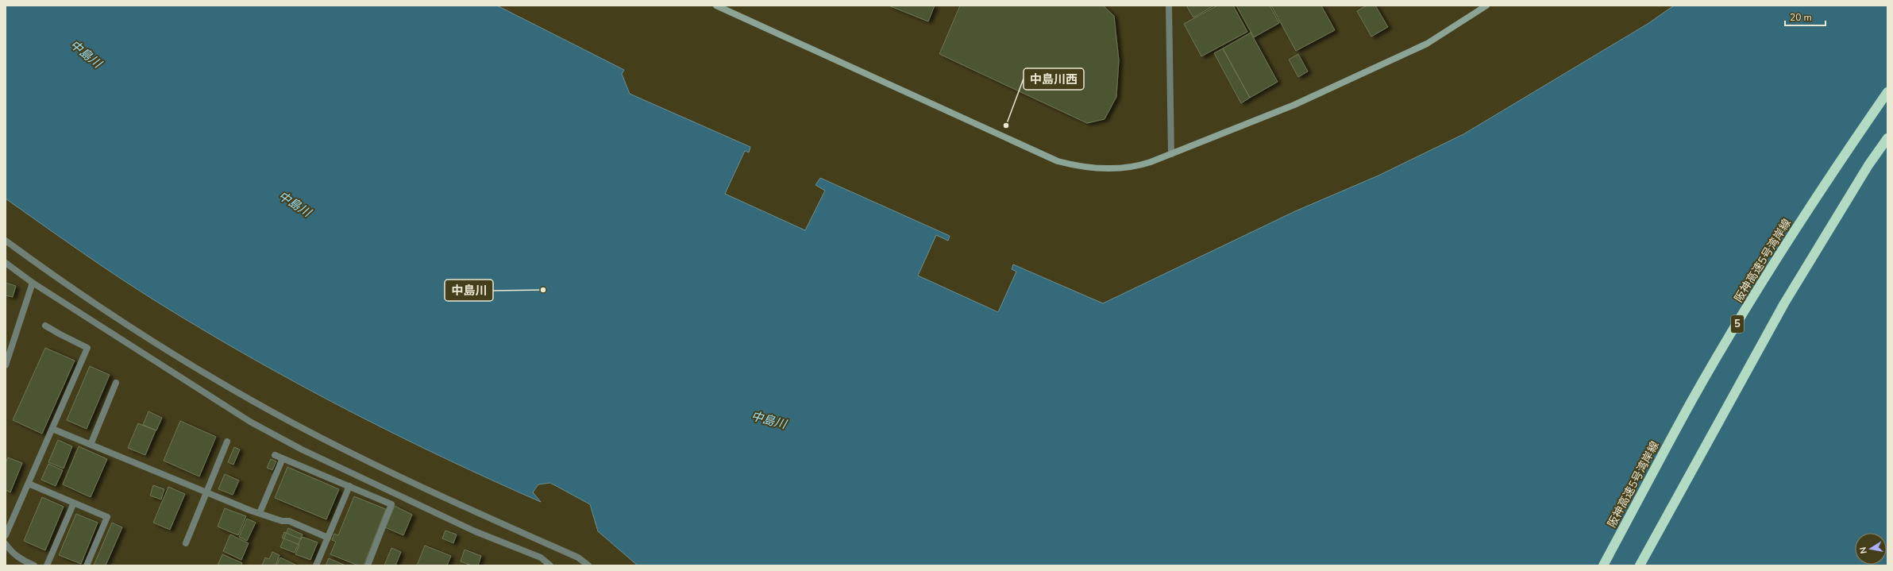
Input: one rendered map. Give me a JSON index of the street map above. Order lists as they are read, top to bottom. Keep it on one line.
{"streets":{"highway":["阪神高速5号湾岸線","5"]},"water":["中島川"],"places":["中島川西","中島川"],"scale_bar":"20 m","north":"left"}
